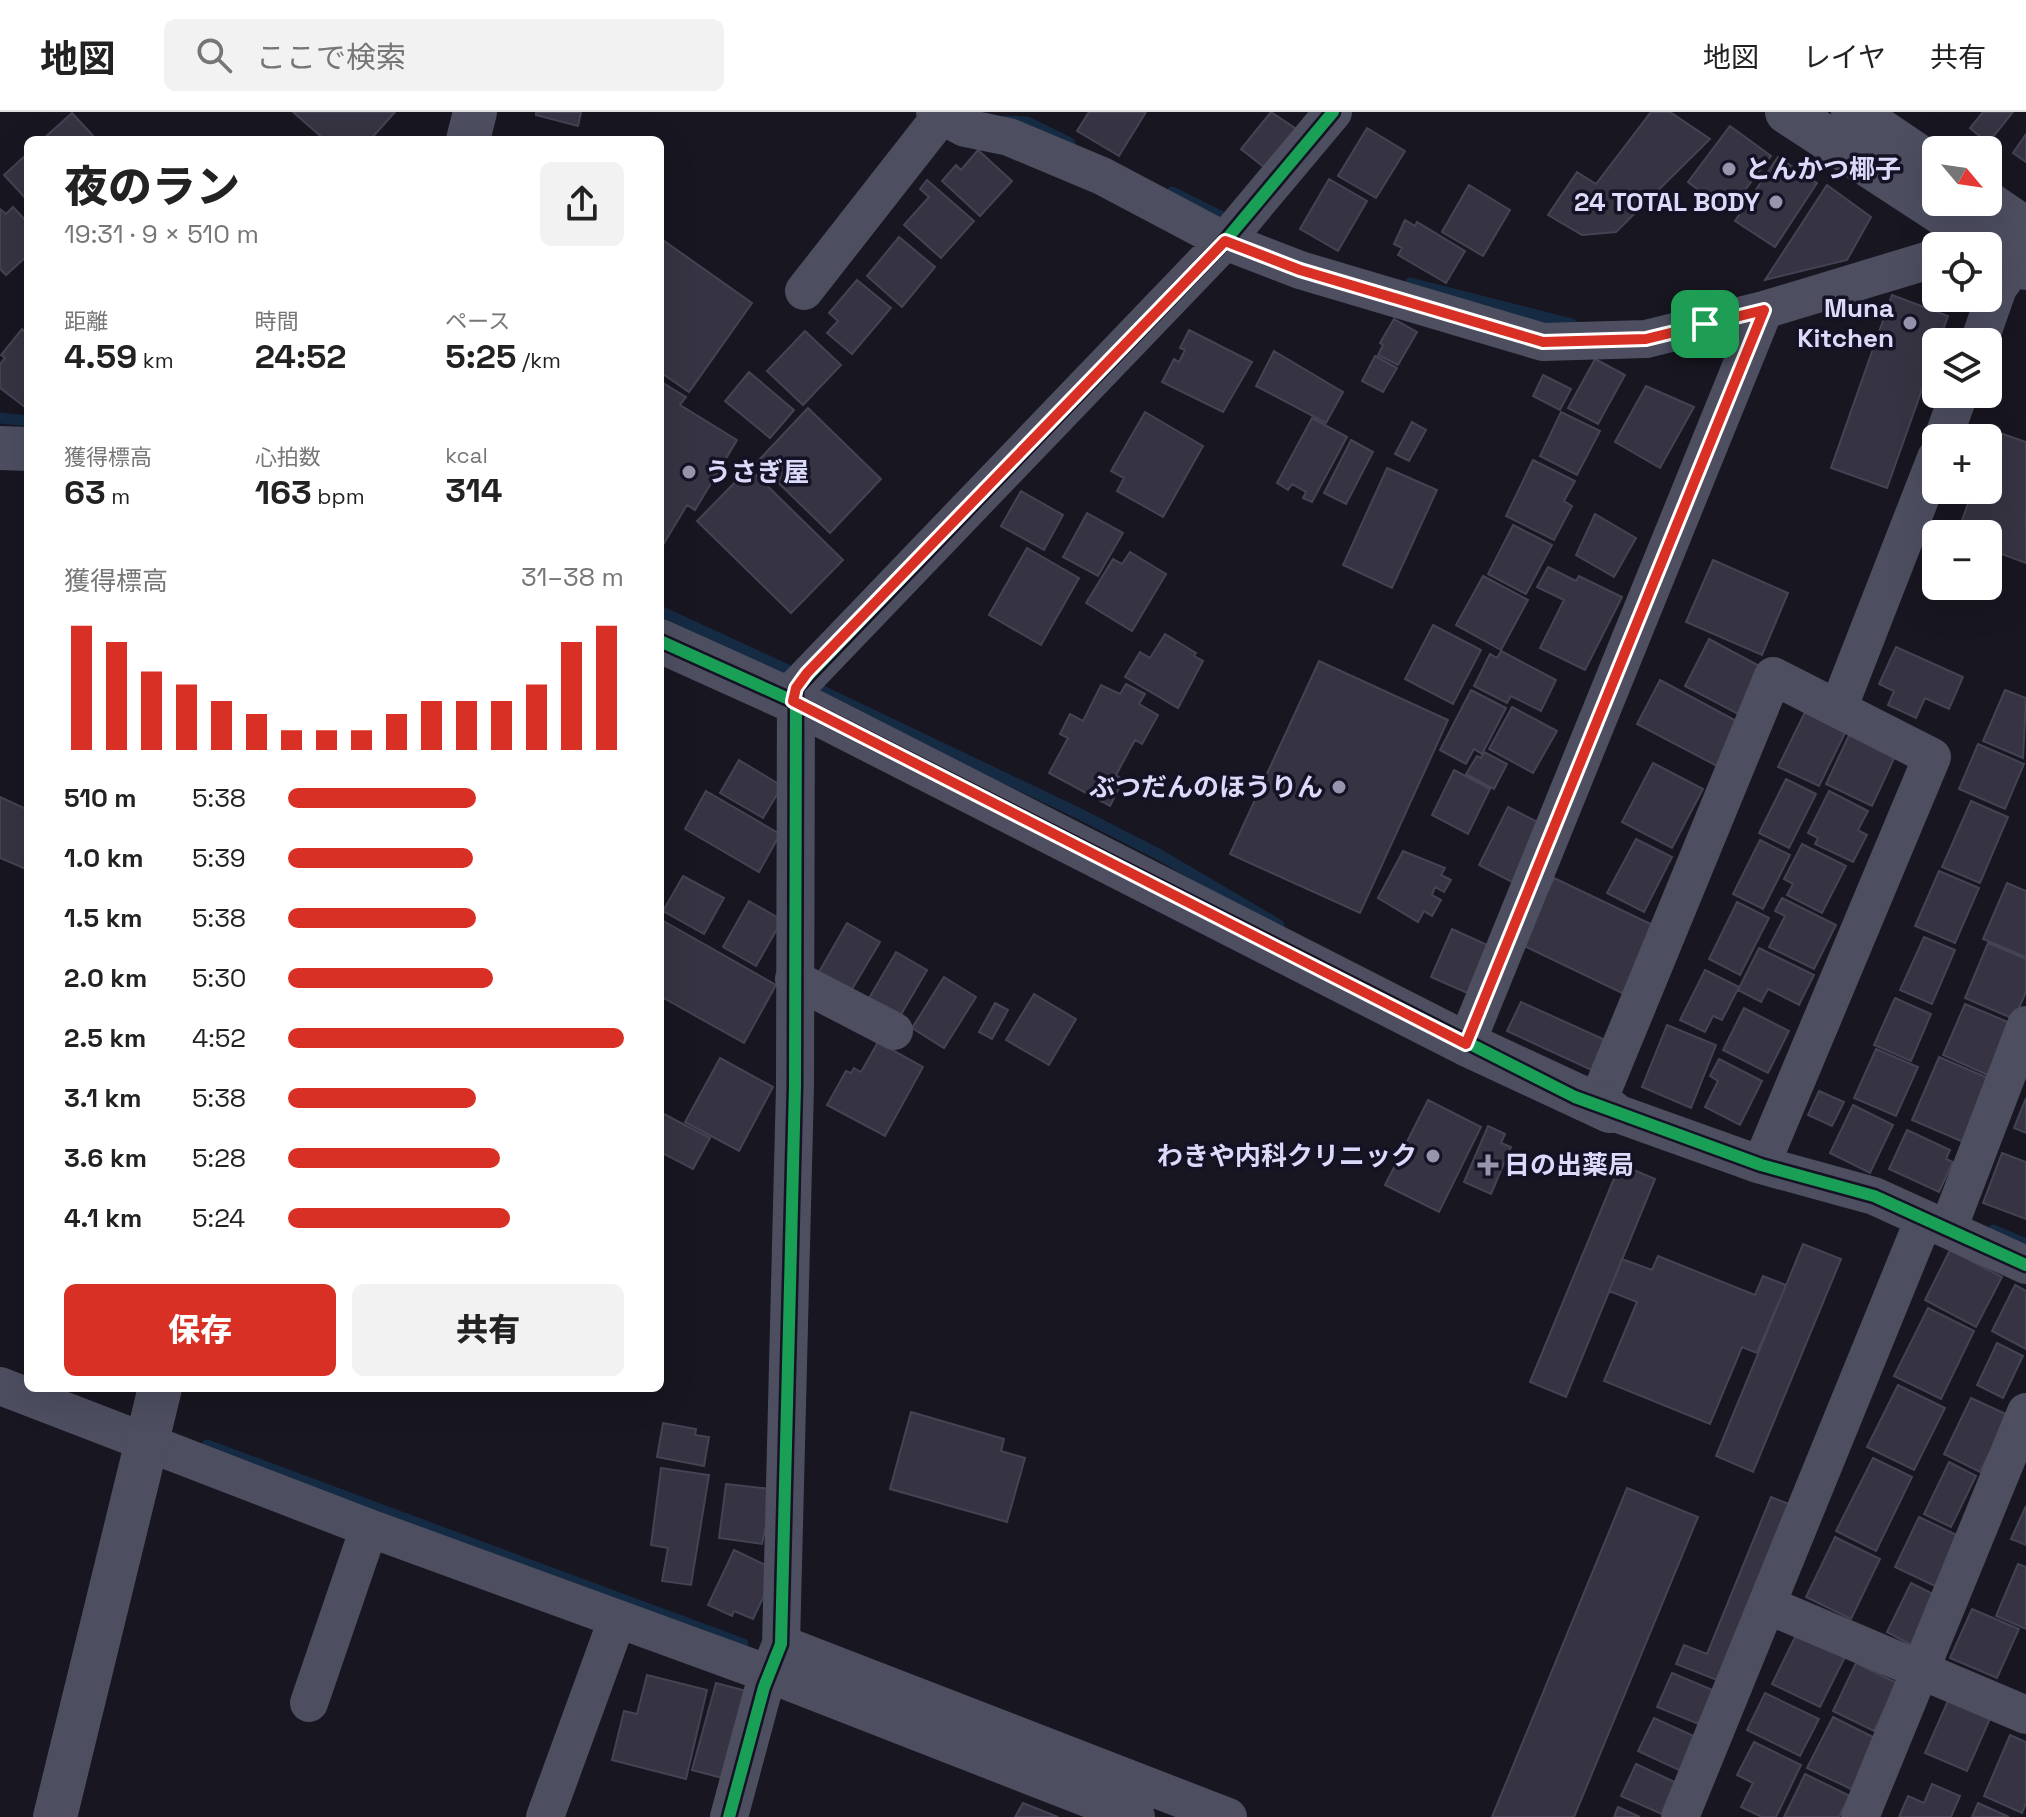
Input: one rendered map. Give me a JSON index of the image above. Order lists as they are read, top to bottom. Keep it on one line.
{"places":{"other":["とんかつ椰子","24 TOTAL BODY","Muna Kitchen","うさぎ屋","ぶつだんのほうりん","わきや内科クリニック"],"health":["日の出薬局"]},"north":"bottom right","page":{"header":"地図","search":"ここで検索","nav":["地図","レイヤ","共有"],"map_buttons":["+","−"],"heading":["夜のラン","19:31 · 9 × 510 m"],"stats":[["距離","4.59 km"],["時間","24:52"],["ペース","5:25 /km"],["獲得標高","63 m"],["心拍数","163 bpm"],["kcal","314"]],"chart":["獲得標高","31–38 m"],"list":[{"name":"510 m","note":"5:38"},{"name":"1.0 km","note":"5:39"},{"name":"1.5 km","note":"5:38"},{"name":"2.0 km","note":"5:30"},{"name":"2.5 km","note":"4:52"},{"name":"3.1 km","note":"5:38"},{"name":"3.6 km","note":"5:28"},{"name":"4.1 km","note":"5:24"}],"buttons":["保存","共有"]}}
